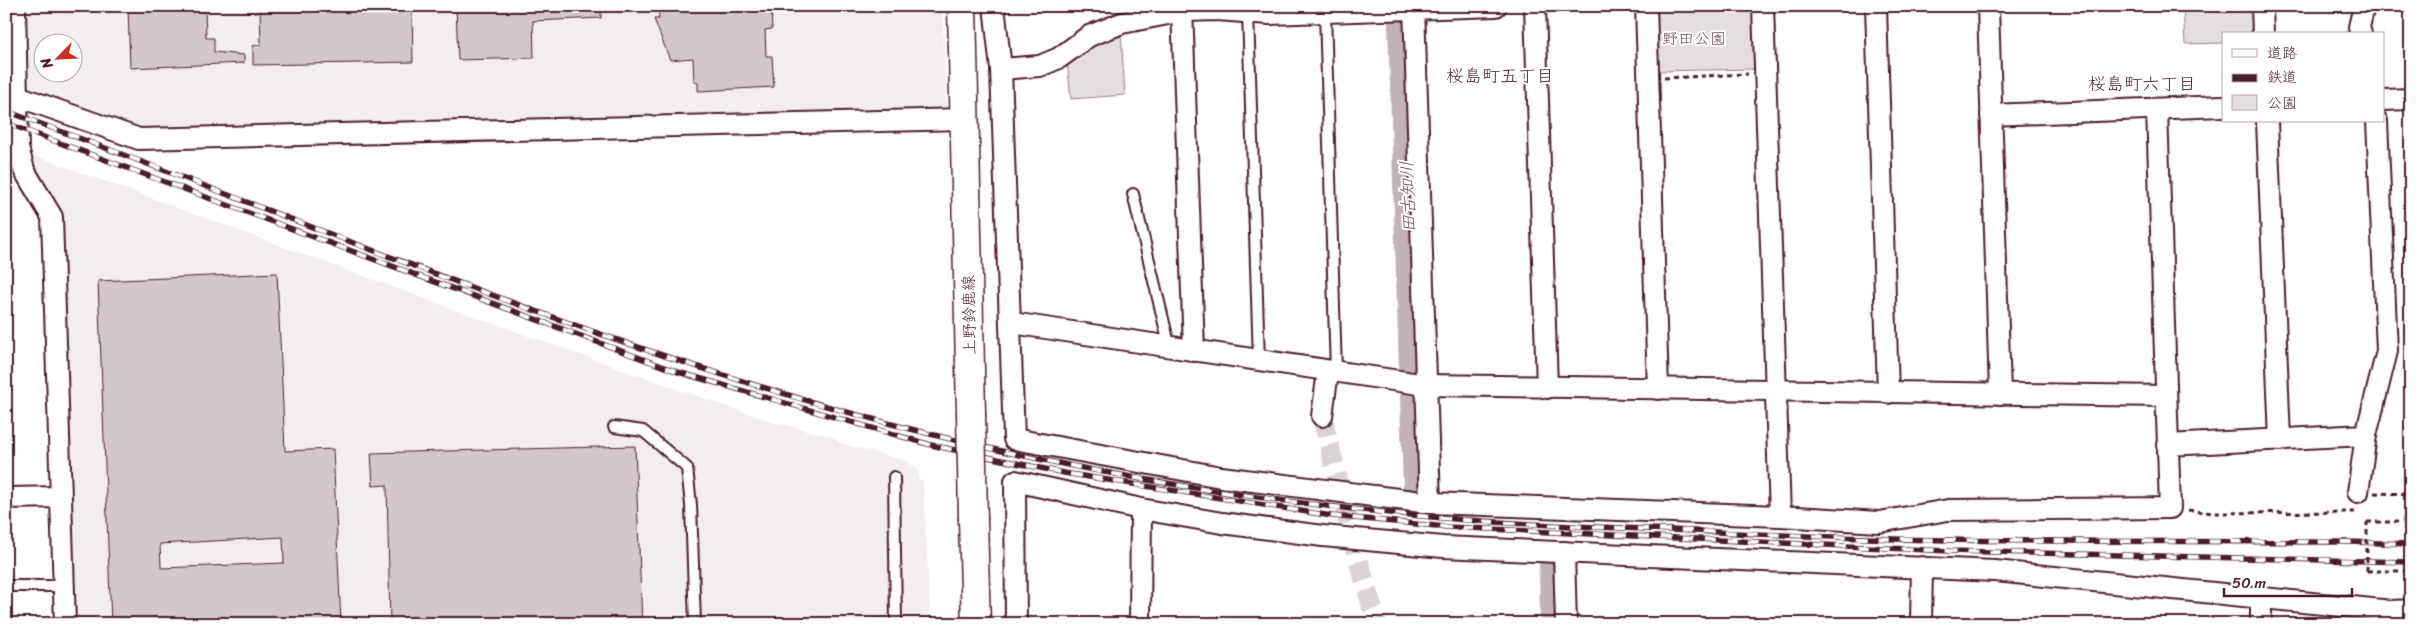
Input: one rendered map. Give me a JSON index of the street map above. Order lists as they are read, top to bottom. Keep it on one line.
{"streets":{"main road":["上野鈴鹿線"]},"districts":["桜島町五丁目","桜島町六丁目"],"water":["田古知川"],"parks":["野田公園"],"legend":["道路","鉄道","公園"],"scale_bar":"50 m","north":"bottom left"}
